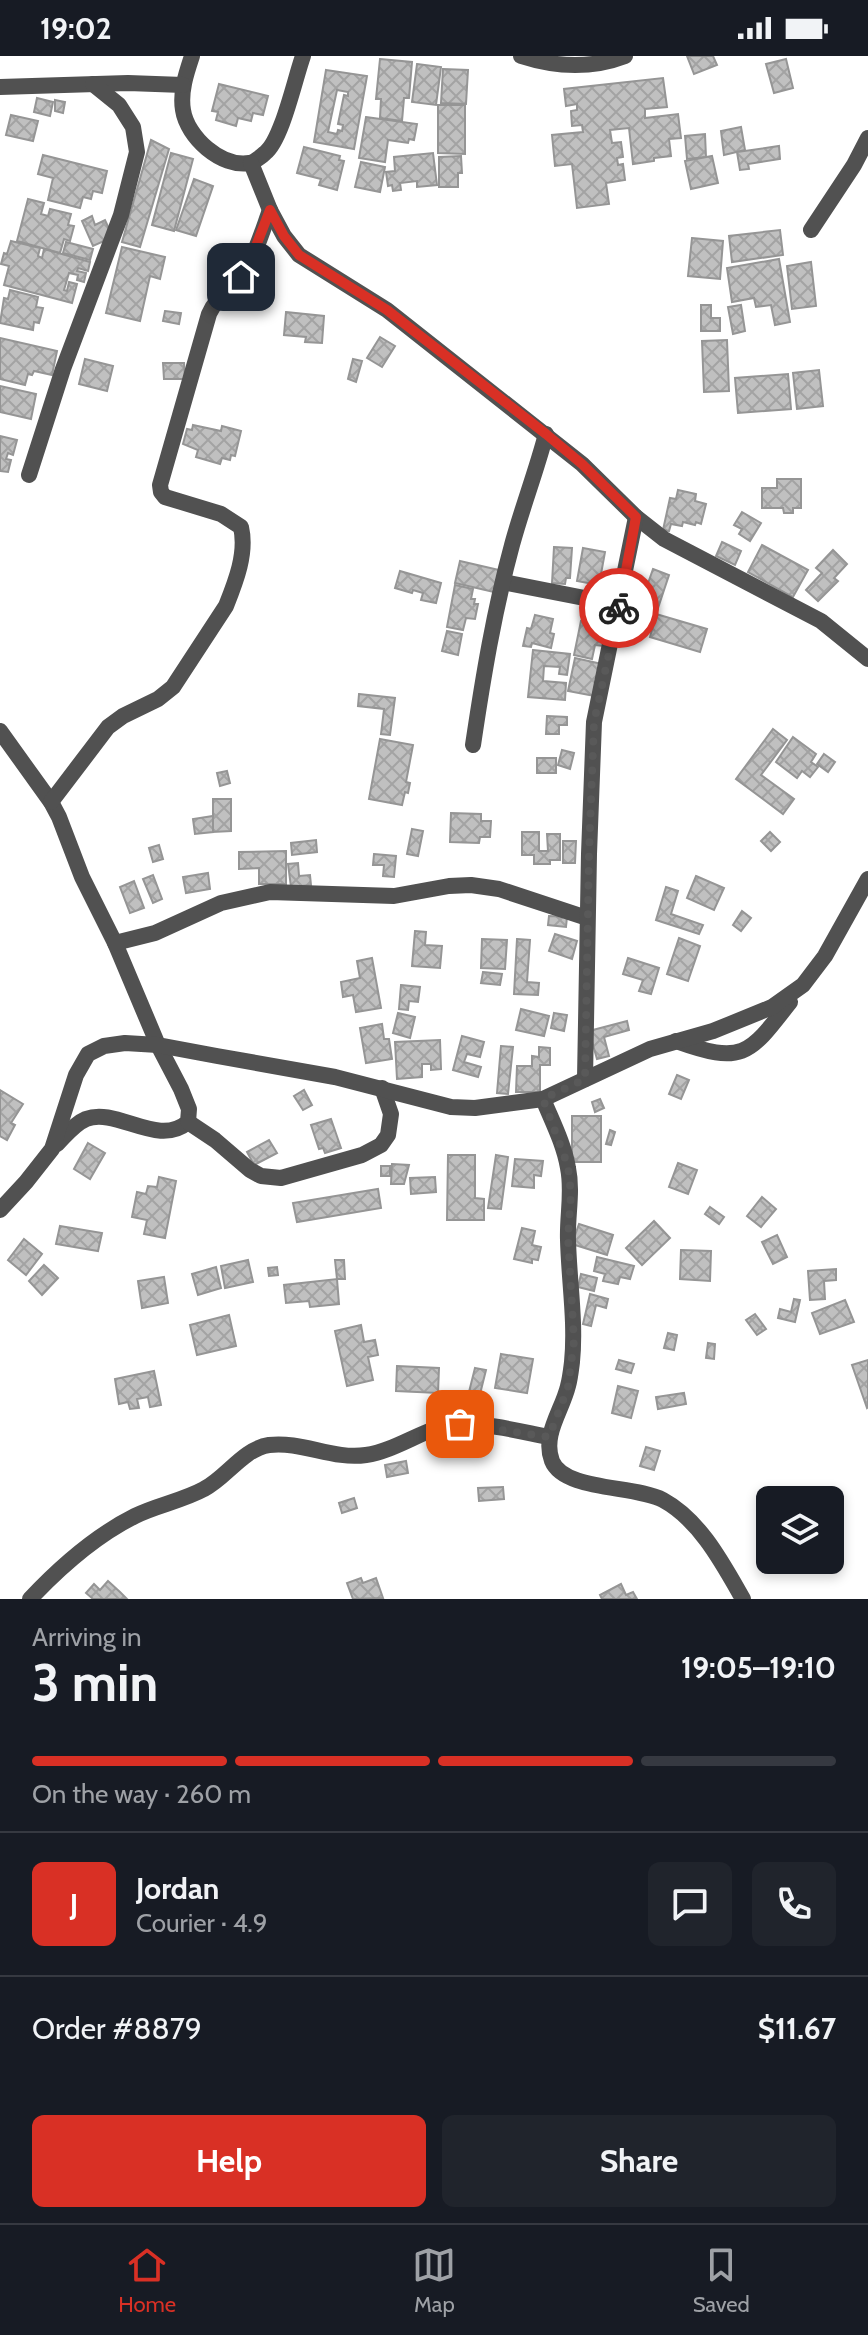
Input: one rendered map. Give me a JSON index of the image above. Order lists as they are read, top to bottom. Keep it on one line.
{"page":{"status":"19:02","heading":["3 min","Arriving in","19:05–19:10"],"panel":["Jordan","Courier · 4.9","Order #8879","$11.67"],"bar":"On the way · 260 m","round":"J","buttons":["Help","Share"],"tabs":["Home","Map","Saved"]}}
